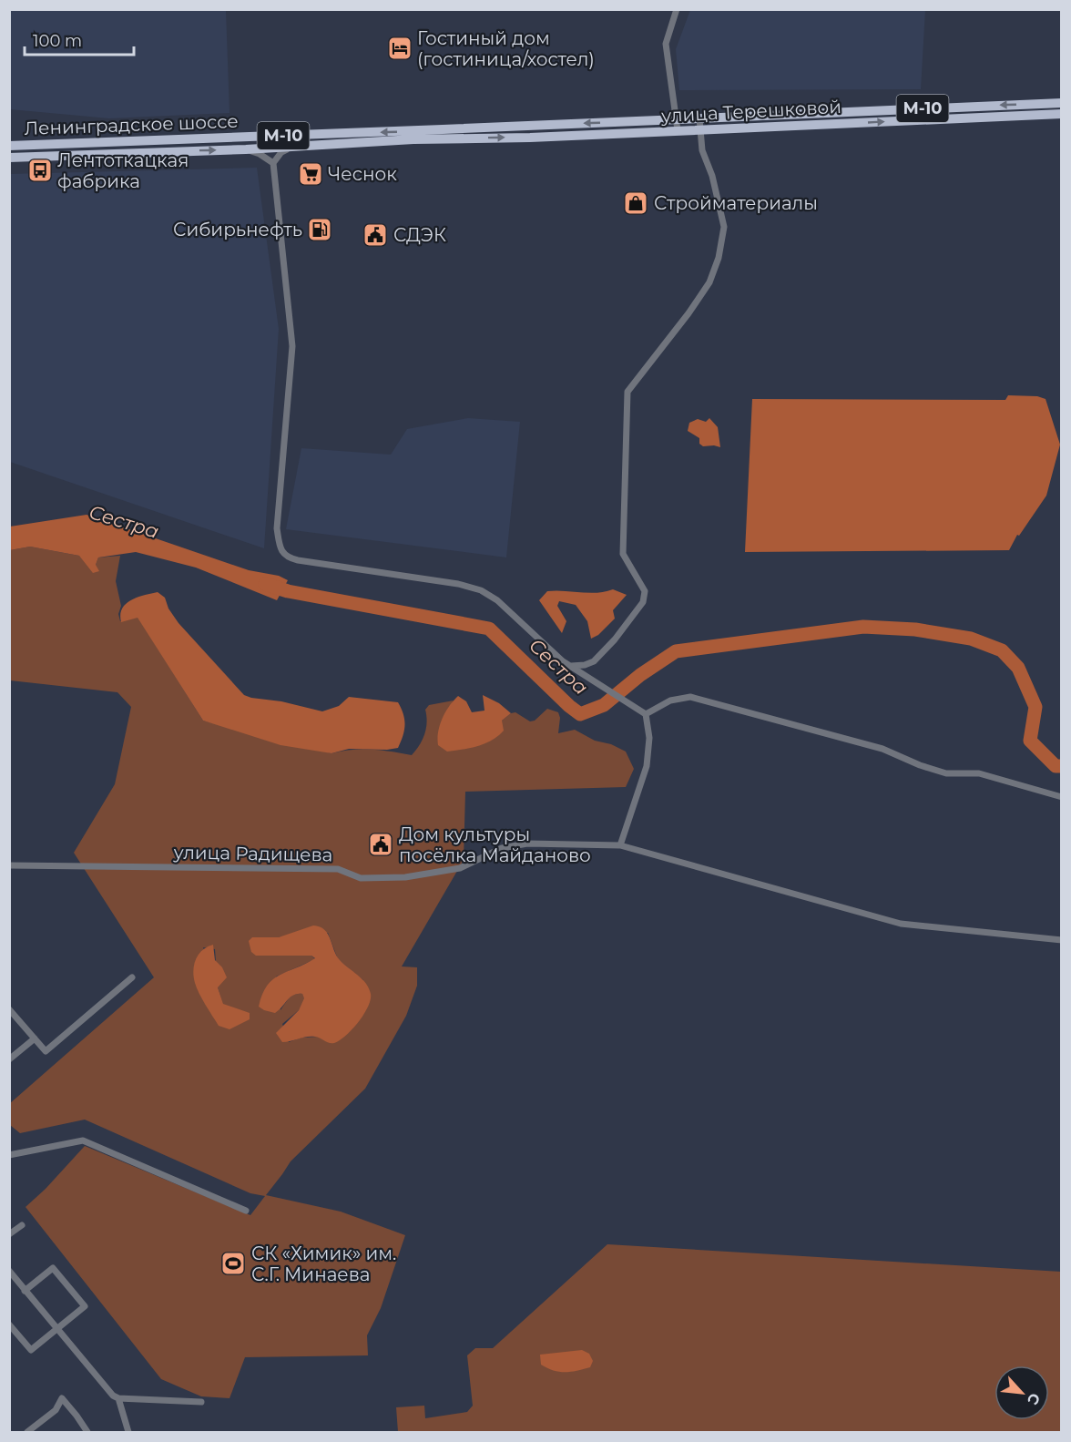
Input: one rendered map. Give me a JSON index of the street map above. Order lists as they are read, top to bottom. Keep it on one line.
{"streets":{"highway":["М-10","улица Терешковой","Ленинградское шоссе"],"street":["улица Радищева"]},"crossings":[["улица Терешковой","Ленинградское шоссе"]],"water":["Сестра"],"places":{"hotel":["Гостиный дом (гостиница/хостел)"],"bus stop":["Лентоткацкая фабрика"],"supermarket":["Чеснок"],"shop":["Стройматериалы"],"fuel station":["Сибирьнефть"],"public building":["СДЭК","Дом культуры посёлка Майданово"],"sports":["СК «Химик» им. С.Г. Минаева"]},"scale_bar":"100 m","north":"bottom right"}
